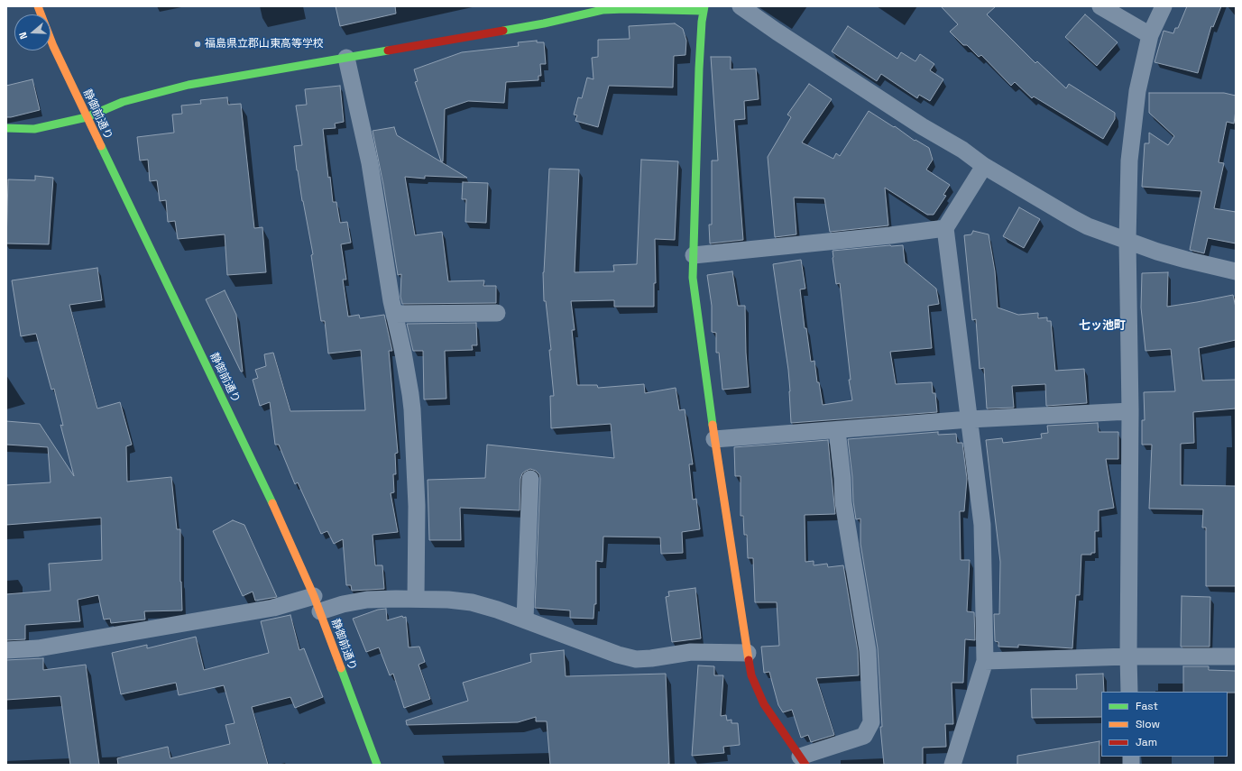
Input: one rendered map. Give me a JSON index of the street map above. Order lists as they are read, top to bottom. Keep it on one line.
{"streets":{"street":["静御前通り"]},"districts":["七ッ池町"],"places":["福島県立郡山東高等学校"],"legend":["Fast","Slow","Jam"],"north":"left"}
